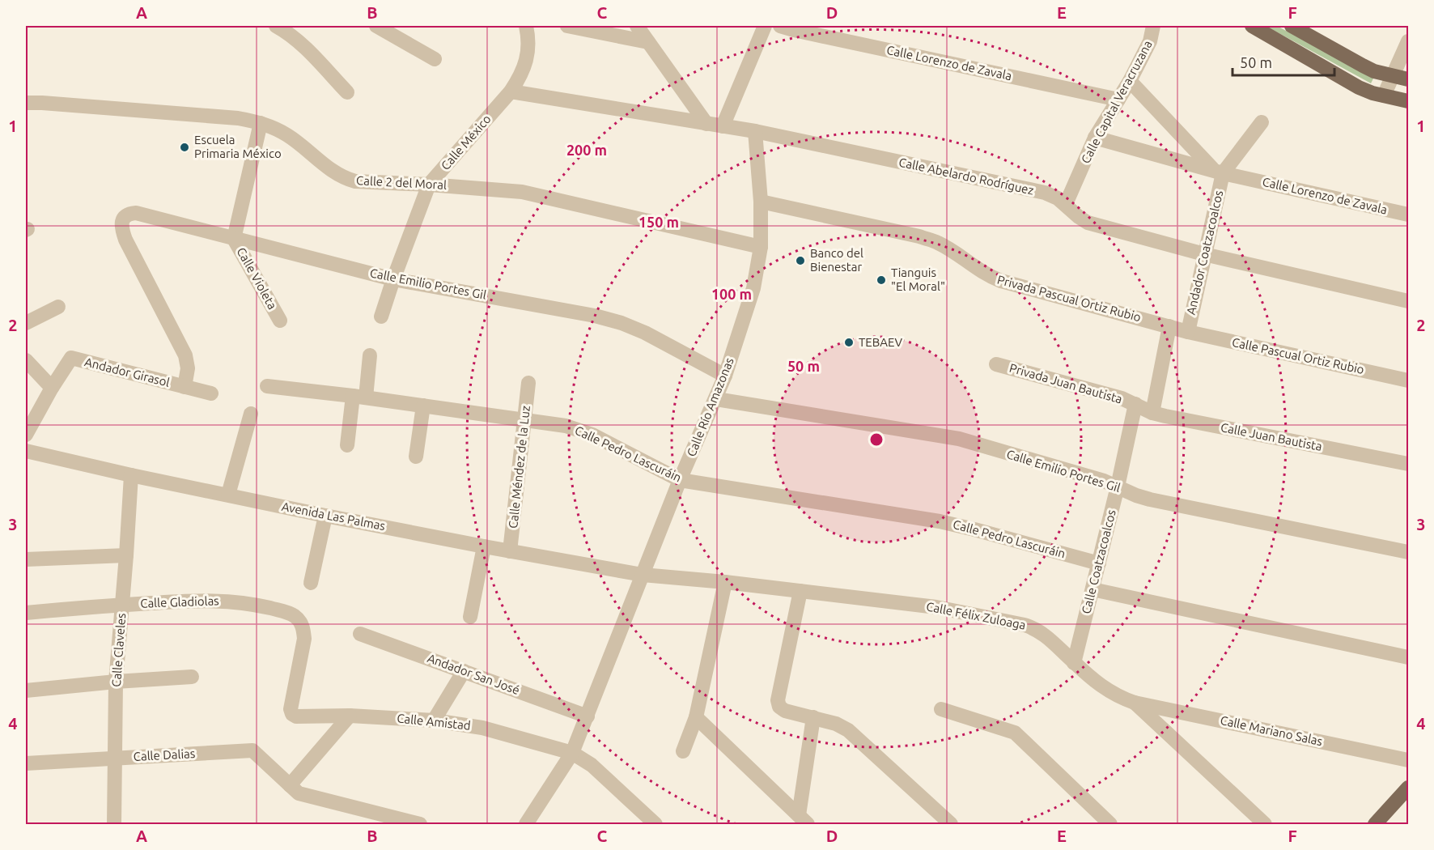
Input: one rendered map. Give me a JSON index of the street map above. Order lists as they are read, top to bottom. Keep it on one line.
{"streets":{"street":["Calle Lorenzo de Zavala","Calle Capital Veracruzana","Calle México","Calle Abelardo Rodríguez","Calle 2 del Moral","Andador Coatzacoalcos","Calle Violeta","Calle Emilio Portes Gil","Privada Pascual Ortiz Rubio","Calle Pascual Ortiz Rubio","Andador Girasol","Privada Juan Bautista","Calle Río Amazonas","Calle Juan Bautista","Calle Pedro Lascuráin","Calle Méndez de la Luz","Avenida Las Palmas","Calle Coatzacoalcos","Calle Gladiolas","Calle Félix Zuloaga","Calle Claveles","Andador San José","Calle Amistad","Calle Mariano Salas","Calle Dalias"]},"crossings":[["Calle Lorenzo de Zavala","Calle Capital Veracruzana"],["Calle Lorenzo de Zavala","Andador Coatzacoalcos"],["Calle Capital Veracruzana","Calle Abelardo Rodríguez"],["Calle México","Calle Abelardo Rodríguez"],["Calle México","Calle 2 del Moral"],["Calle México","Calle Emilio Portes Gil"],["Calle Abelardo Rodríguez","Andador Coatzacoalcos"],["Calle Abelardo Rodríguez","Calle Río Amazonas"],["Calle 2 del Moral","Calle Violeta"],["Calle 2 del Moral","Calle Río Amazonas"],["Andador Coatzacoalcos","Privada Pascual Ortiz Rubio"],["Andador Coatzacoalcos","Calle Pascual Ortiz Rubio"],["Calle Violeta","Calle Emilio Portes Gil"],["Calle Emilio Portes Gil","Andador Girasol"],["Calle Emilio Portes Gil","Calle Río Amazonas"],["Calle Emilio Portes Gil","Calle Coatzacoalcos"],["Privada Pascual Ortiz Rubio","Calle Pascual Ortiz Rubio"],["Privada Pascual Ortiz Rubio","Calle Río Amazonas"],["Privada Juan Bautista","Calle Juan Bautista"],["Privada Juan Bautista","Calle Coatzacoalcos"],["Calle Río Amazonas","Calle Pedro Lascuráin"],["Calle Río Amazonas","Avenida Las Palmas"],["Calle Río Amazonas","Calle Félix Zuloaga"],["Calle Río Amazonas","Andador San José"],["Calle Río Amazonas","Calle Amistad"],["Calle Juan Bautista","Calle Coatzacoalcos"],["Calle Pedro Lascuráin","Calle Méndez de la Luz"],["Calle Pedro Lascuráin","Calle Coatzacoalcos"],["Calle Méndez de la Luz","Avenida Las Palmas"],["Avenida Las Palmas","Calle Félix Zuloaga"],["Avenida Las Palmas","Calle Claveles"],["Calle Coatzacoalcos","Calle Félix Zuloaga"],["Calle Gladiolas","Calle Claveles"],["Calle Gladiolas","Calle Amistad"],["Calle Félix Zuloaga","Calle Mariano Salas"],["Calle Claveles","Calle Dalias"]],"places":["Escuela Primaria México","Banco del Bienestar","Tianguis \"El Moral\"","TEBAEV"],"scale_bar":"50 m","grid":{"columns":["A","B","C","D","E","F"],"rows":["1","2","3","4"]},"rings":["200 m","150 m","100 m","50 m"]}
